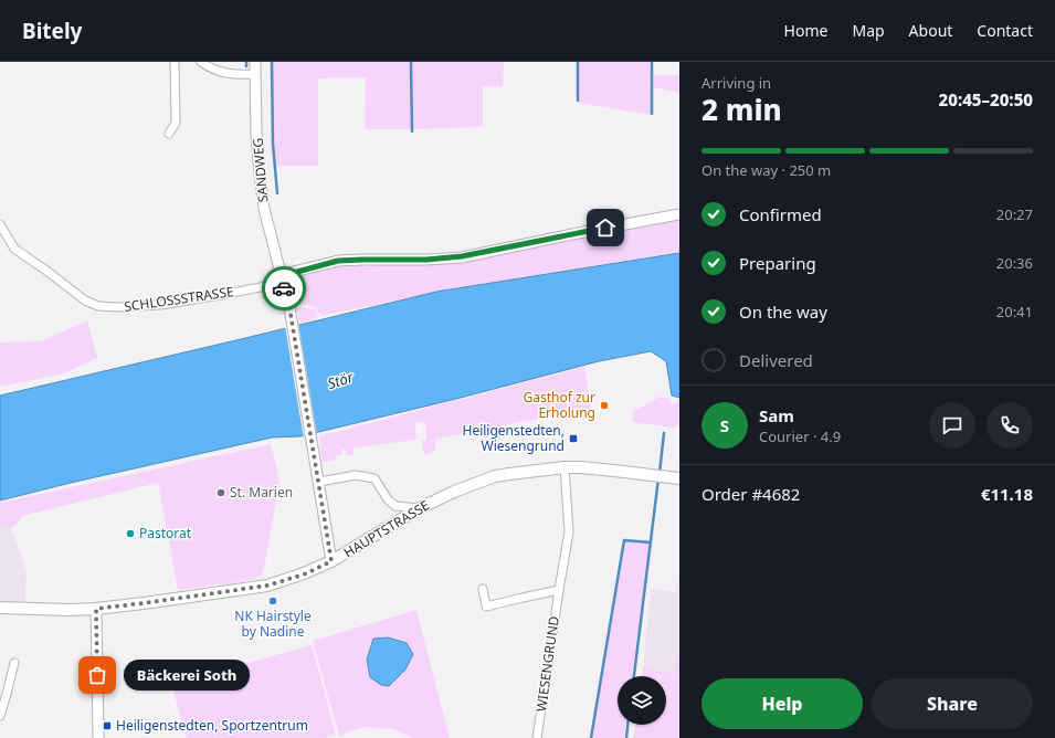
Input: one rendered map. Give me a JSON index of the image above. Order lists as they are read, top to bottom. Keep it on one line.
{"streets":{"main road":["HAUPTSTRASSE"],"street":["SANDWEG","SCHLOSSSTRASSE","WIESENGRUND"]},"crossings":[["SANDWEG","SCHLOSSSTRASSE"],["SANDWEG","HAUPTSTRASSE"],["HAUPTSTRASSE","WIESENGRUND"]],"water":["Stör"],"places":{"other":["Gasthof zur Erholung","St. Marien","Pastorat","NK Hairstyle by Nadine","Bäckerei Soth"],"transit":["Heiligenstedten, Wiesengrund","Heiligenstedten, Sportzentrum"]},"page":{"header":"Bitely","nav":["Home","Map","About","Contact"],"heading":["2 min","Arriving in","20:45–20:50"],"panel":["Sam","Courier · 4.9","Order #4682","€11.18"],"bar":"On the way · 250 m","list":[["Confirmed","20:27"],["Preparing","20:36"],["On the way","20:41"],"Delivered"],"round":"S","bubble":"Bäckerei Soth","buttons":["Help","Share"]}}
